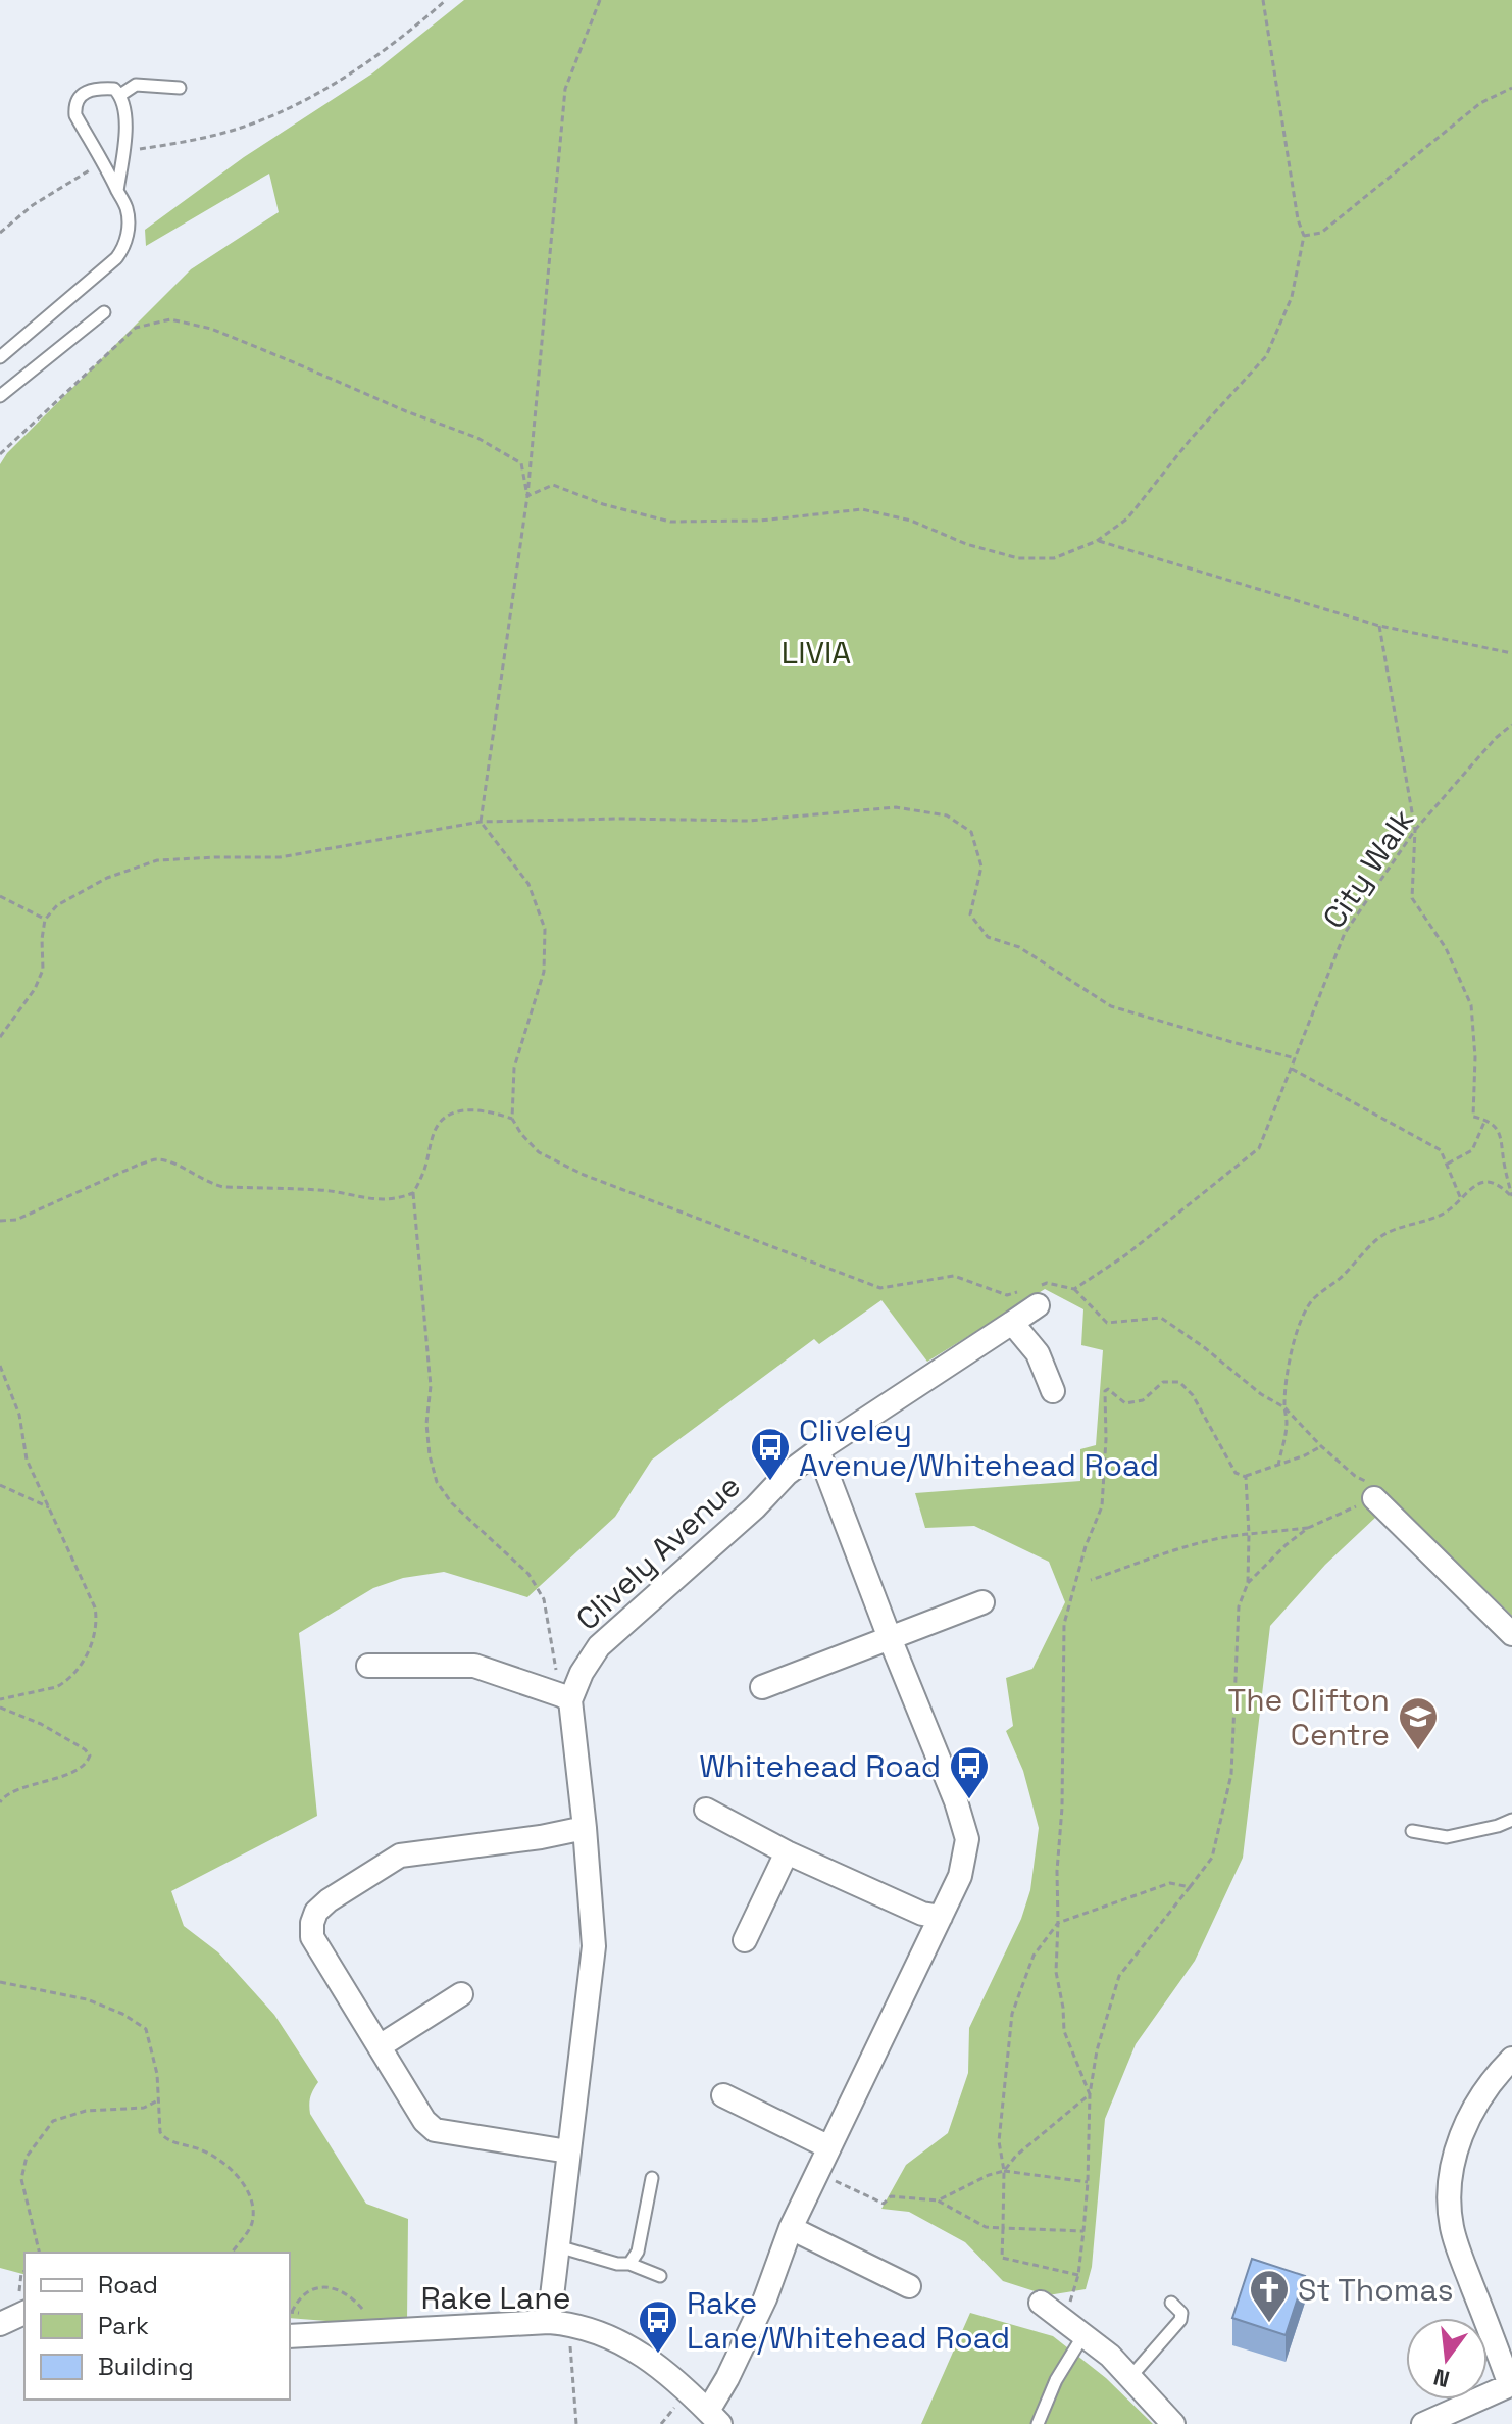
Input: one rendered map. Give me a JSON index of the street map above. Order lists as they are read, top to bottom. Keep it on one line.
{"streets":{"street":["Clively Avenue","Rake Lane"],"path":["City Walk"]},"parks":["LIVIA"],"places":{"bus stop":["Cliveley Avenue/Whitehead Road","Whitehead Road","Rake Lane/Whitehead Road"],"school or university":["The Clifton Centre"],"church":["St Thomas"]},"legend":["Road","Park","Building"],"north":"bottom"}
